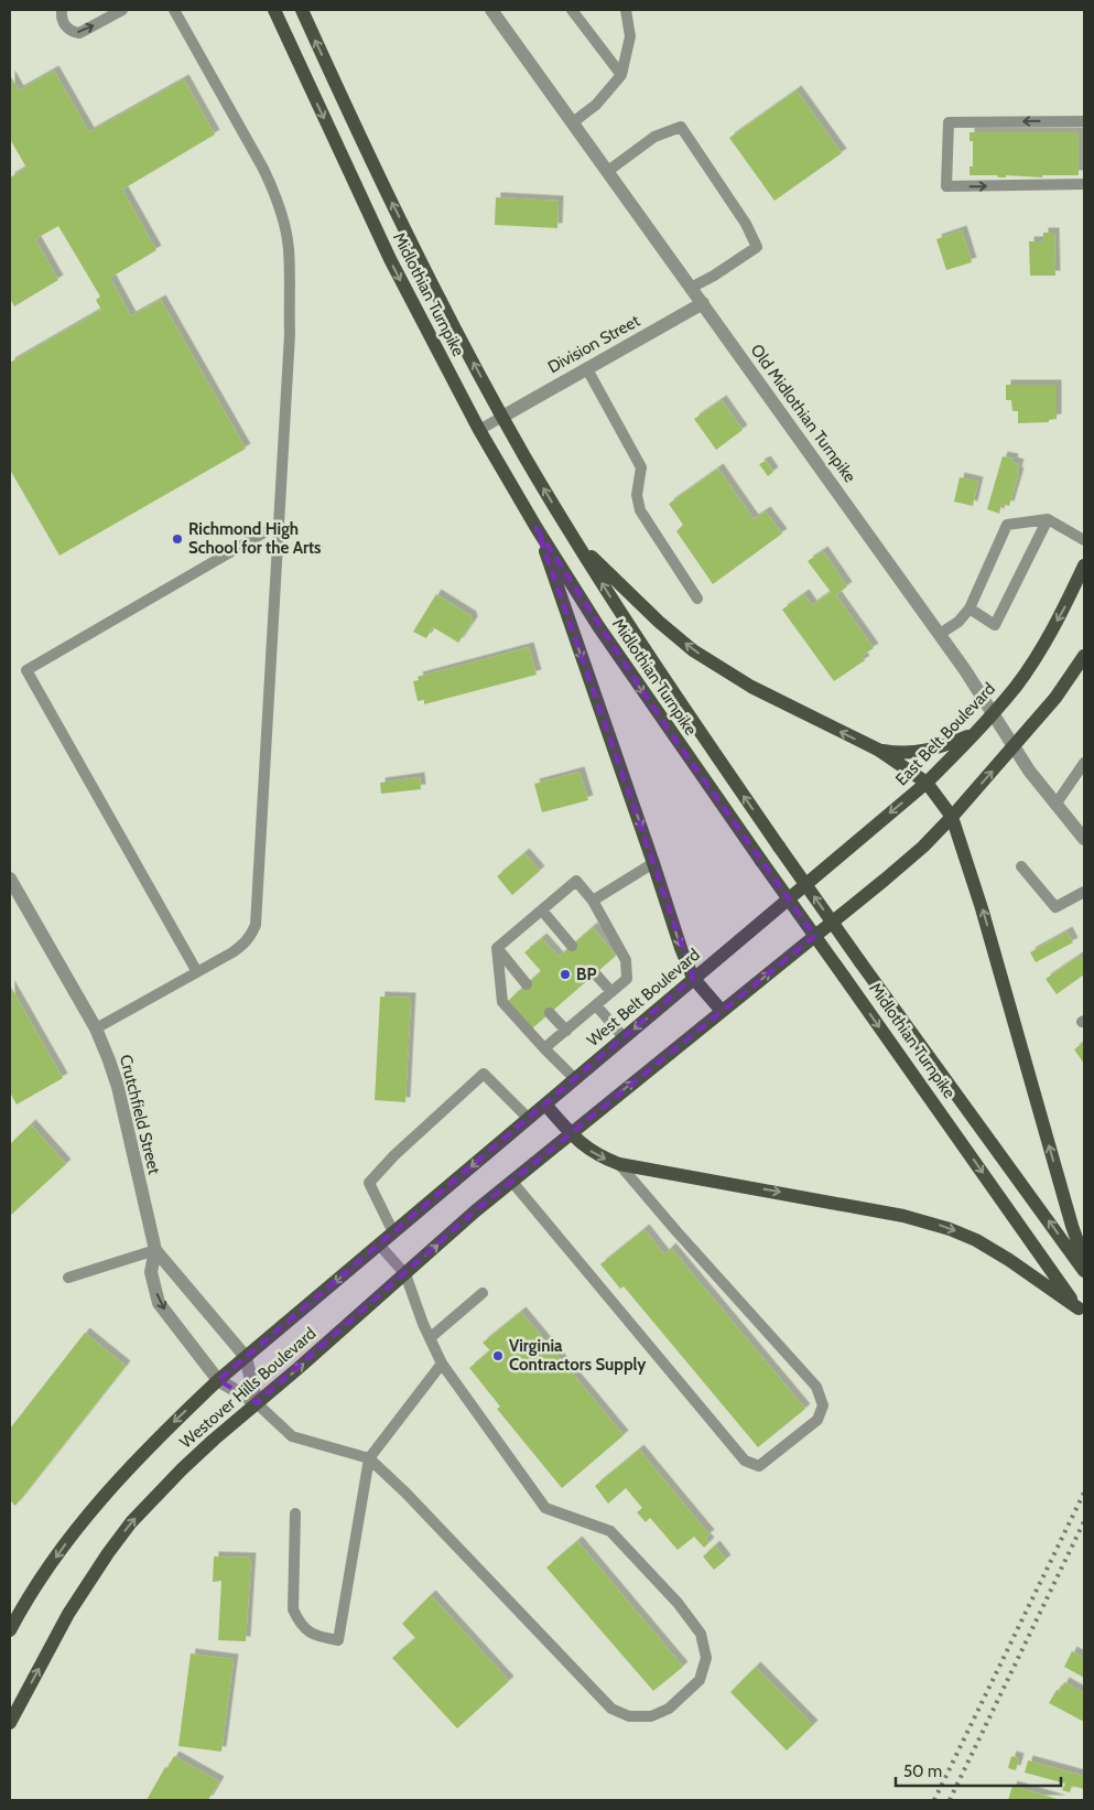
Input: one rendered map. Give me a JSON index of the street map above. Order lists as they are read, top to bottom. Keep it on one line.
{"streets":{"main road":["Midlothian Turnpike","East Belt Boulevard","West Belt Boulevard","Westover Hills Boulevard"],"street":["Division Street","Old Midlothian Turnpike","Crutchfield Street"]},"crossings":[["Midlothian Turnpike","Division Street"],["Division Street","Old Midlothian Turnpike"],["Old Midlothian Turnpike","East Belt Boulevard"],["East Belt Boulevard","West Belt Boulevard"],["West Belt Boulevard","Westover Hills Boulevard"],["Crutchfield Street","Westover Hills Boulevard"]],"places":["Richmond High School for the Arts","BP","Virginia Contractors Supply"],"scale_bar":"50 m"}
